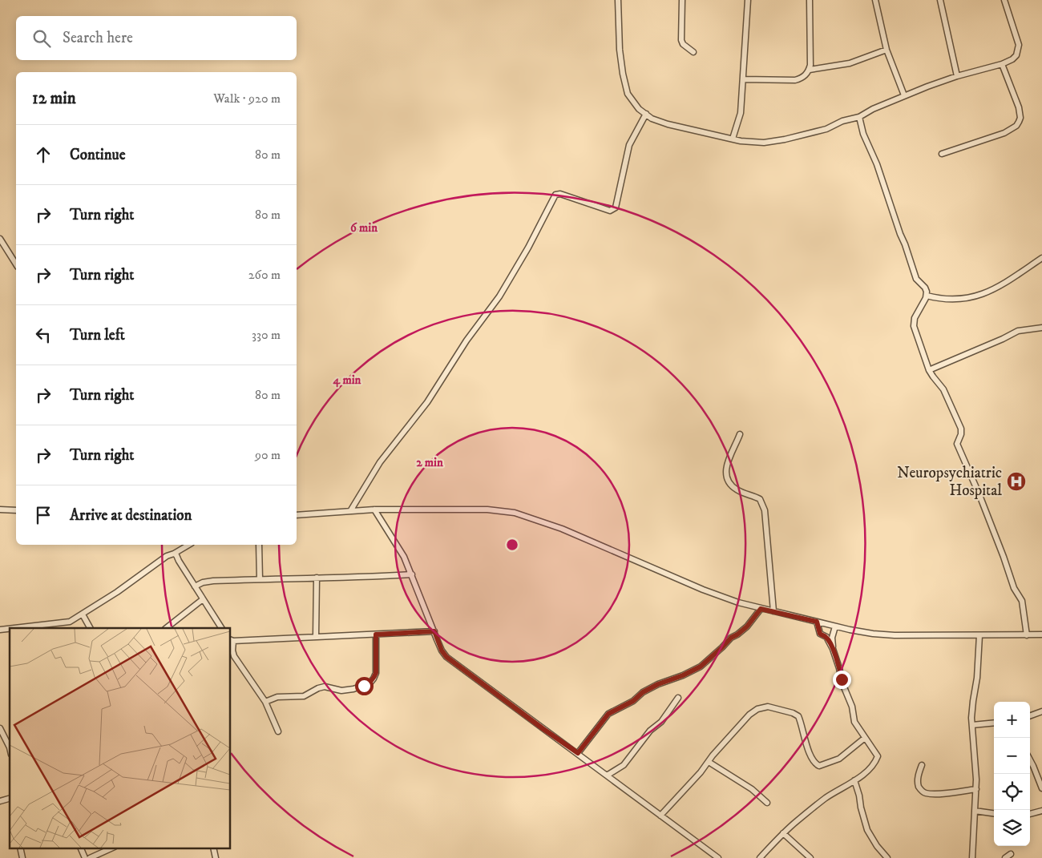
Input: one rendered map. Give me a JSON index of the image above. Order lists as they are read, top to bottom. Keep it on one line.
{"places":{"hospital":["Neuropsychiatric Hospital"]},"page":{"search":"Search here","heading":["12 min","Walk · 920 m"],"list":[["Continue","80 m"],["Turn right","80 m"],["Turn right","260 m"],["Turn left","330 m"],["Turn right","80 m"],["Turn right","90 m"],"Arrive at destination"],"map_buttons":["+","−"]},"rings":["6 min","4 min","2 min"]}
